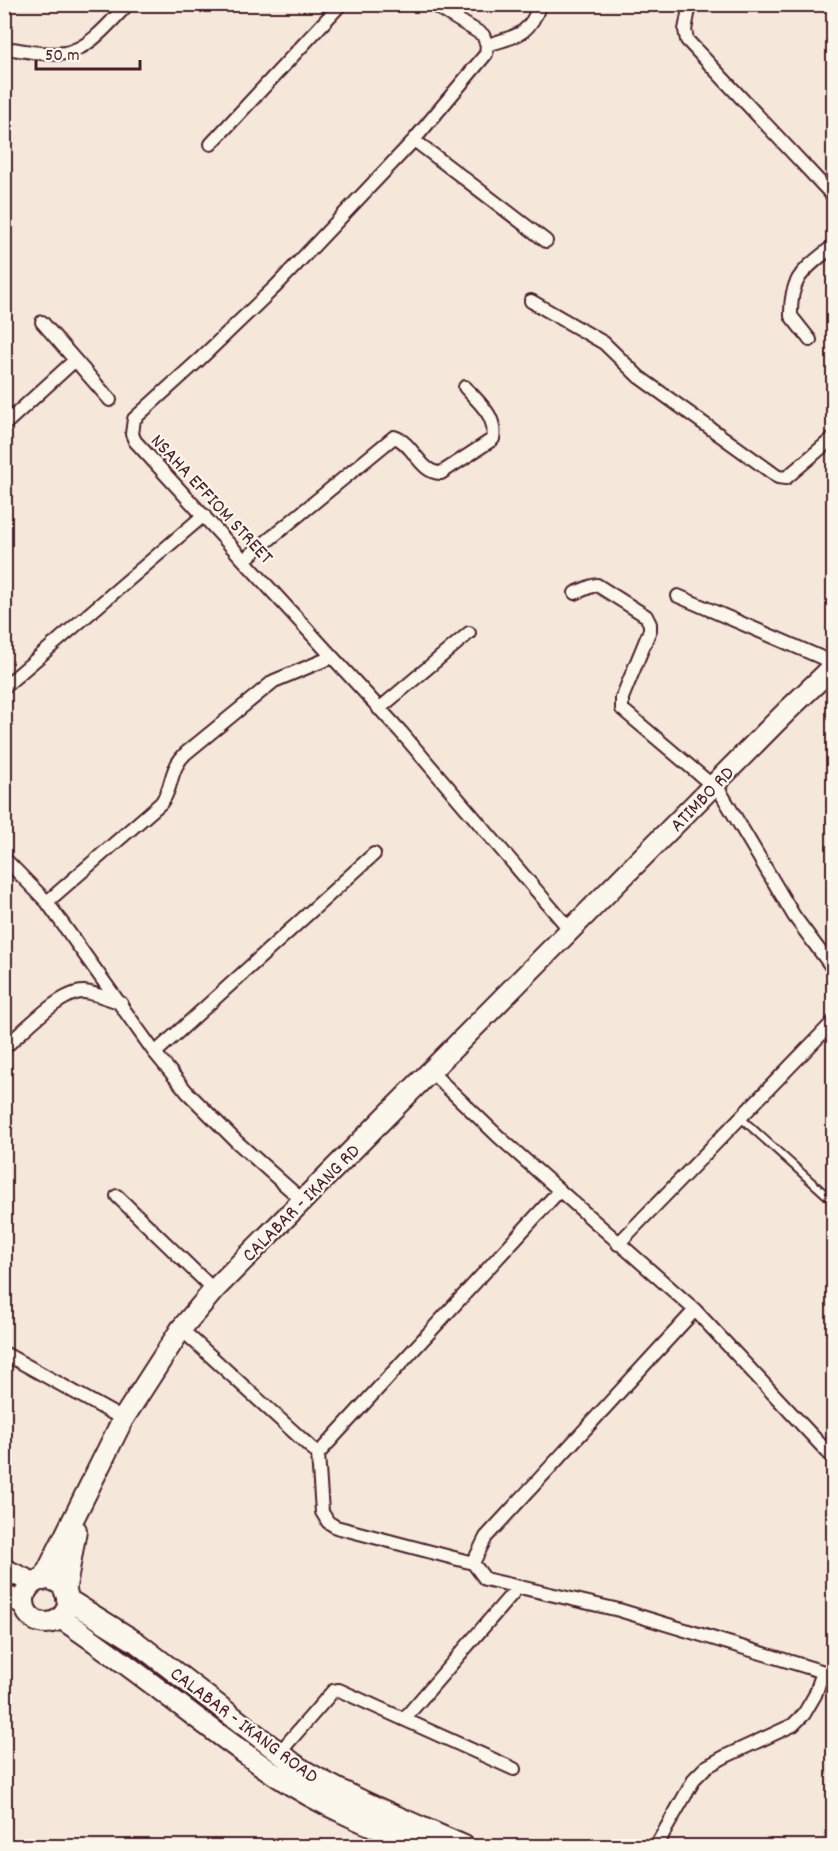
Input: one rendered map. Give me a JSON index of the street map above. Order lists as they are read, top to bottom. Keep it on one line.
{"streets":{"main road":["ATIMBO RD","CALABAR - IKANG RD","CALABAR - IKANG ROAD"],"street":["NSAHA EFFIOM STREET"]},"crossings":[["NSAHA EFFIOM STREET","ATIMBO RD"],["NSAHA EFFIOM STREET","CALABAR - IKANG RD"],["ATIMBO RD","CALABAR - IKANG RD"],["CALABAR - IKANG RD","CALABAR - IKANG ROAD"]],"scale_bar":"50 m"}
